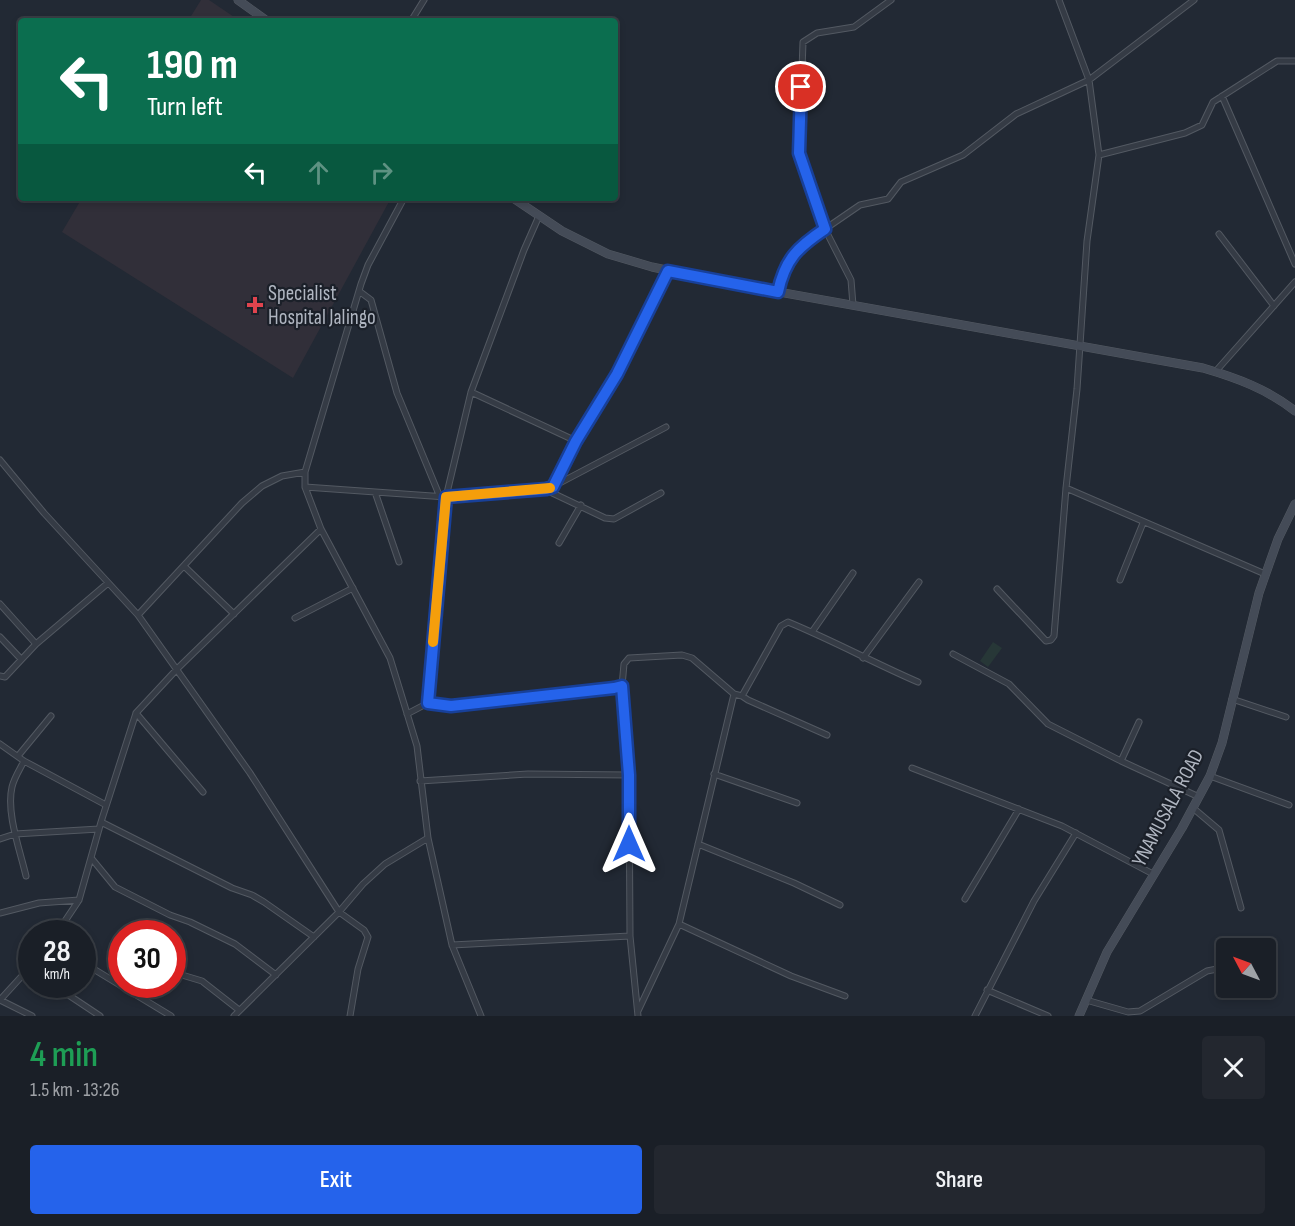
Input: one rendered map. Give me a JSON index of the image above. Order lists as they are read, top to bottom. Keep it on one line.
{"streets":{"main road":["YNAMUSALA ROAD"]},"places":{"health":["Specialist Hospital Jalingo"]},"north":"top left","page":{"turn":["190 m","Turn left"],"speed":"28 km/h","limit":"30","heading":["4 min","1.5 km · 13:26"],"buttons":["Exit","Share"]}}
